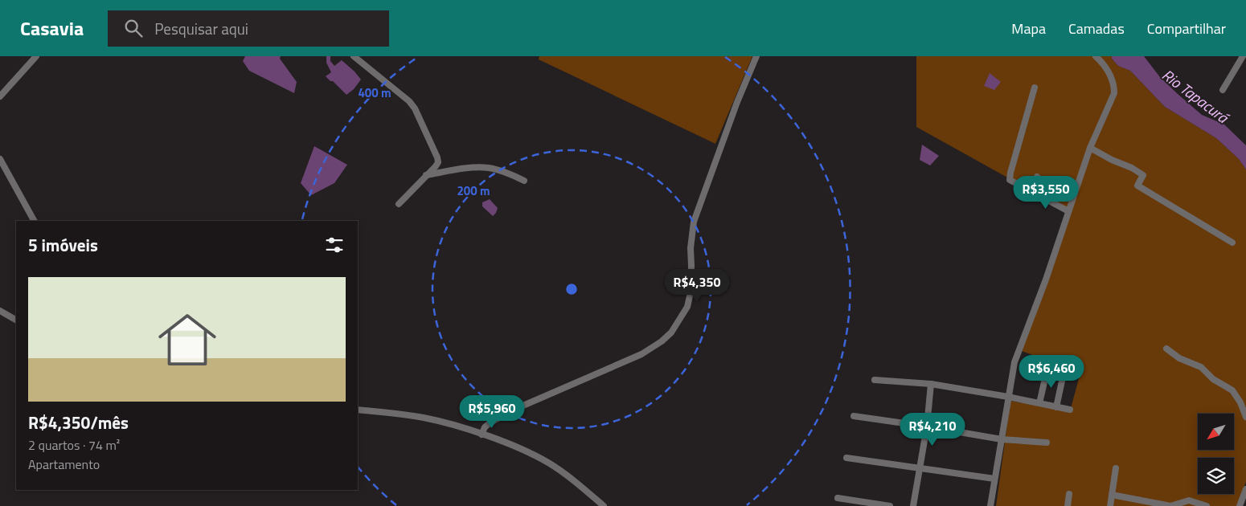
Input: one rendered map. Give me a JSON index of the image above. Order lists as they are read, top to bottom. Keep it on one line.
{"water":["Rio Tapacurá"],"north":"bottom left","page":{"header":"Casavia","search":"Pesquisar aqui","nav":["Mapa","Camadas","Compartilhar"],"price":["R$3,550","R$4,350","R$6,460","R$5,960","R$4,210"],"heading":"5 imóveis","list":[{"name":"R$4,350/mês","note":"2 quartos · 74 m² · Apartamento"}]},"rings":["400 m","200 m"]}
